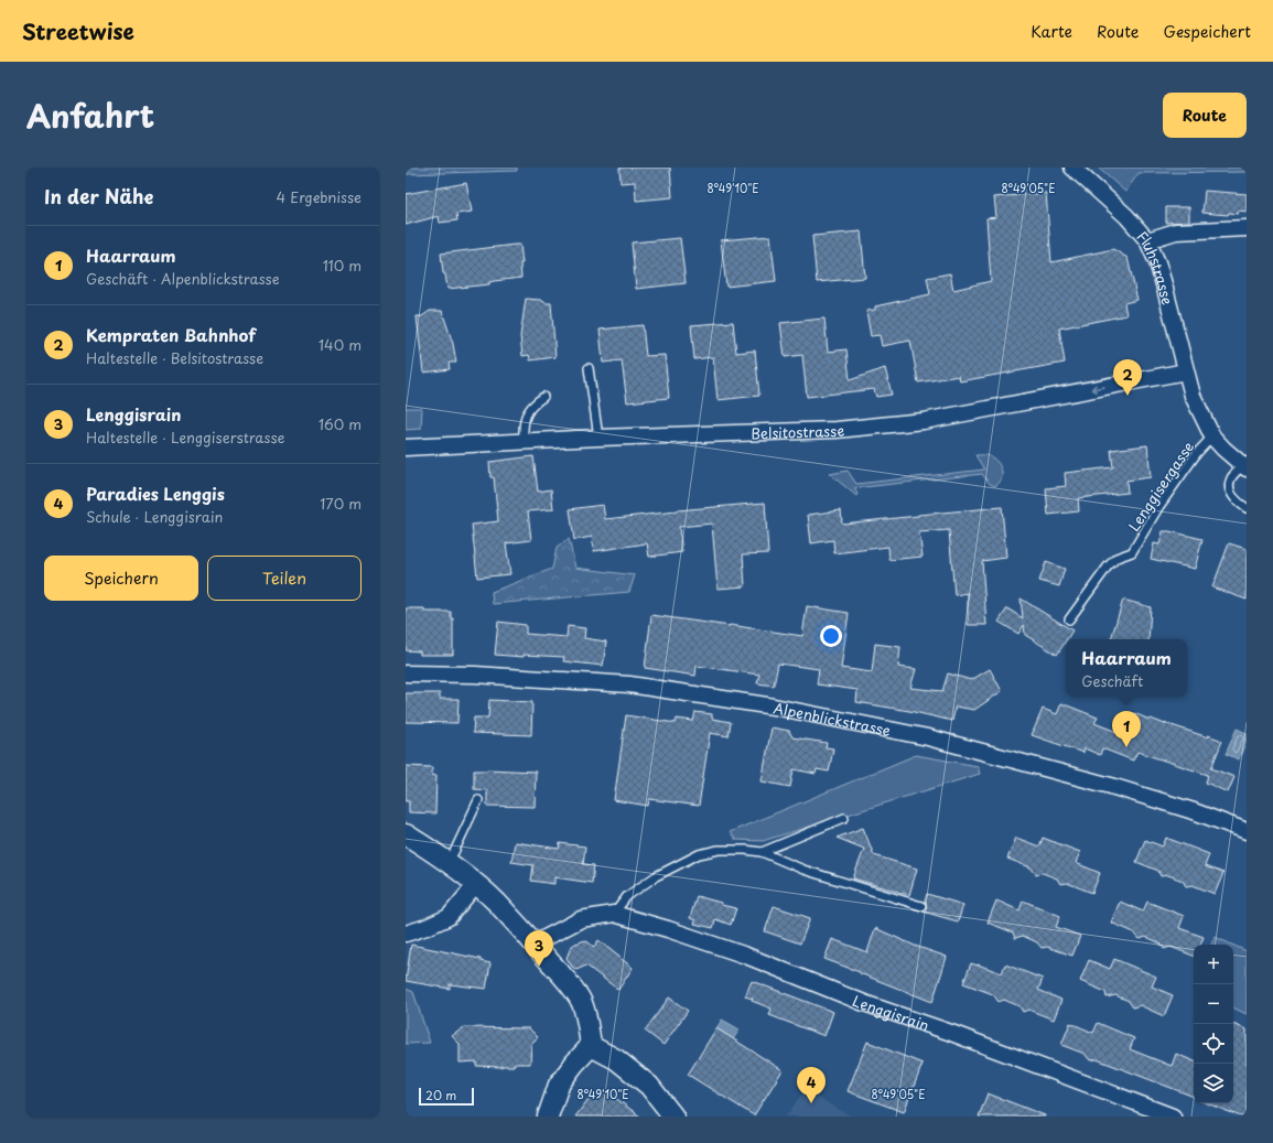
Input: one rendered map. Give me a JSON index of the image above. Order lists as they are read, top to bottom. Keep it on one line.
{"streets":{"street":["Fluhstrasse","Belsitostrasse","Alpenblickstrasse","Lenggisrain"],"lane":["Lenggisergasse"]},"crossings":[["Fluhstrasse","Belsitostrasse"],["Fluhstrasse","Lenggisergasse"]],"one_way":["Belsitostrasse"],"scale_bar":"20 m","page":{"header":"Streetwise","nav":["Karte","Route","Gespeichert"],"title":"Anfahrt","buttons":["Route",["Speichern","Teilen"]],"heading":["In der Nähe","4 Ergebnisse"],"list":[{"mark":"1","name":"Haarraum","note":"Geschäft · Alpenblickstrasse","value":"110 m"},{"mark":"2","name":"Kempraten Bahnhof","note":"Haltestelle · Belsitostrasse","value":"140 m"},{"mark":"3","name":"Lenggisrain","note":"Haltestelle · Lenggiserstrasse","value":"160 m"},{"mark":"4","name":"Paradies Lenggis","note":"Schule · Lenggisrain","value":"170 m"}],"pins":["2","1","3","4"],"popup":["Haarraum","Geschäft"],"map_buttons":["+","−"],"scale":"20 m"},"coordinates":["8°49'10\"E","8°49'05\"E"]}
